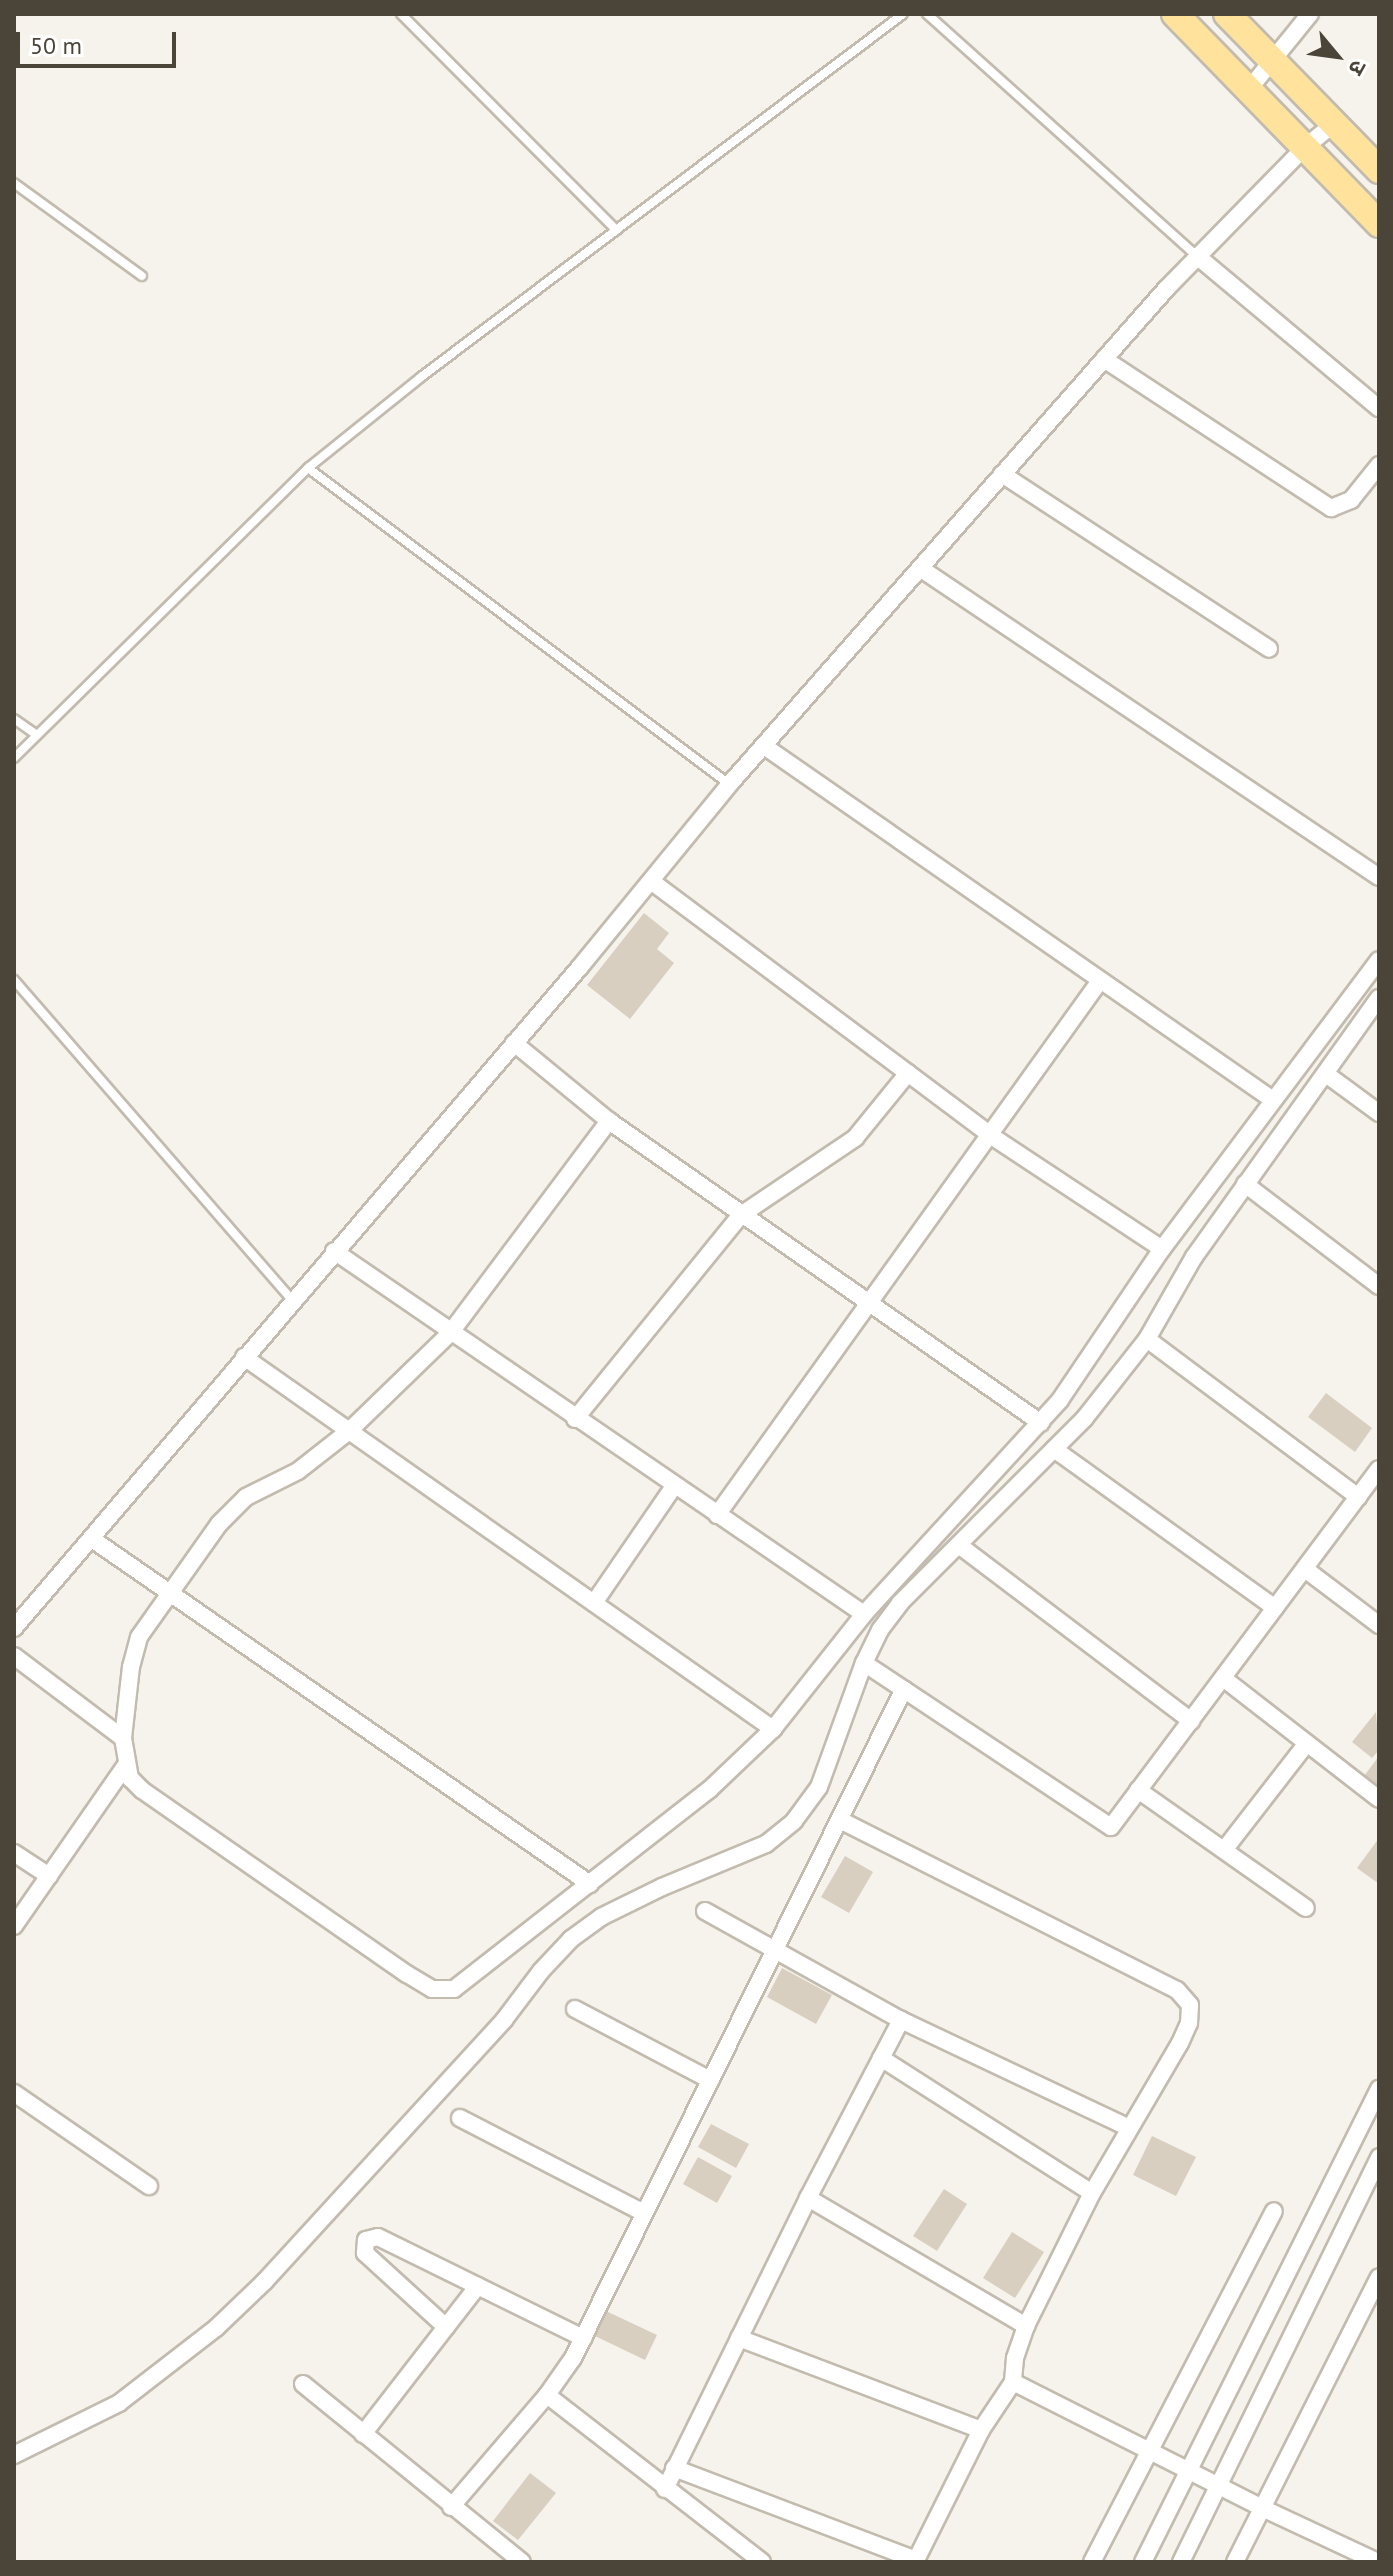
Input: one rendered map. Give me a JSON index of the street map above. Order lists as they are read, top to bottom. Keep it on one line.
{"scale_bar":"50 m","north":"bottom right"}
